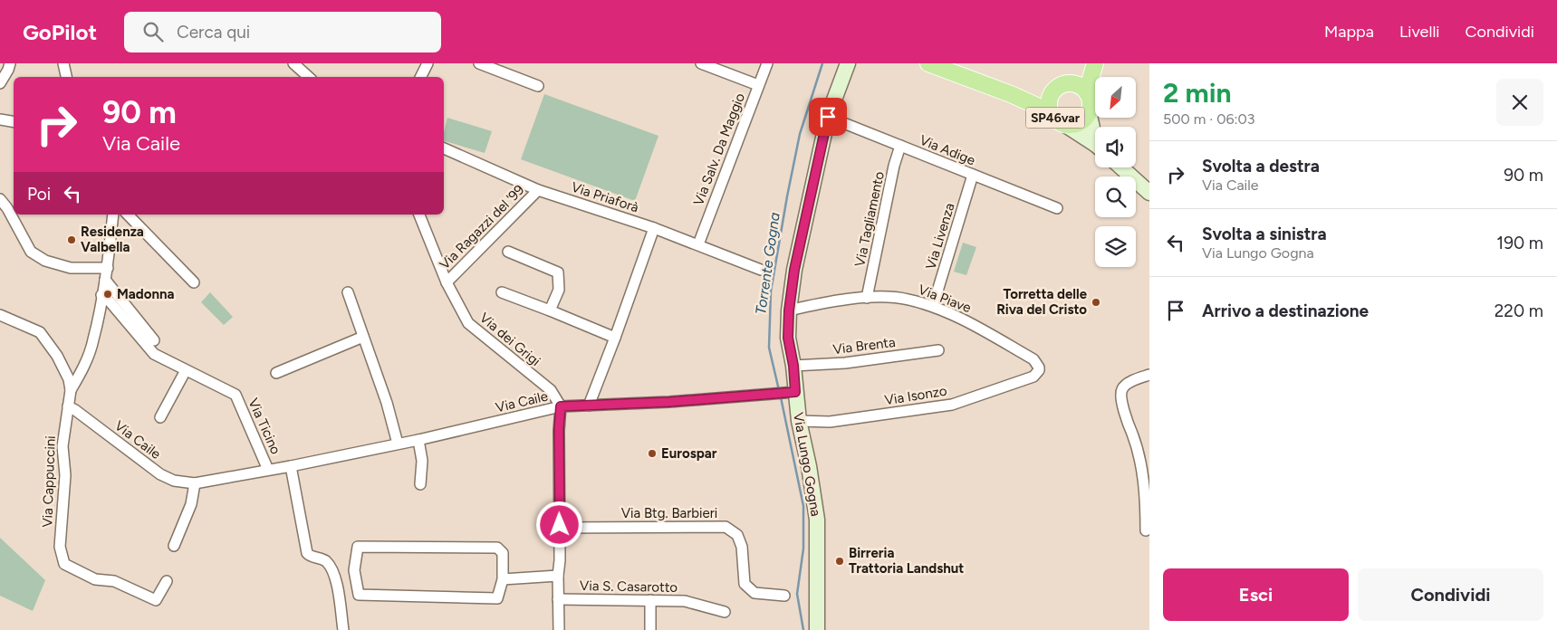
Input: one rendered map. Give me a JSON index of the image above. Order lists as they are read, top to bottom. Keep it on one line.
{"streets":{"main road":["SP46var"],"street":["Via Salv. Da Maggio","Via Adige","Via Priaforà","Via Tagliamento","Via Ragazzi del '99","Via Livenza","Via Piave","Via dei Grigi","Via Brenta","Via Isonzo","Via Caile","Via Ticino","Via Lungo Gogna","Via Cappuccini","Via Btg. Barbieri","Via S. Casarotto"]},"crossings":[["Via Salv. Da Maggio","Via Priaforà"],["Via Adige","Via Tagliamento"],["Via Adige","Via Livenza"],["Via Adige","Via Lungo Gogna"],["Via Priaforà","Via Ragazzi del '99"],["Via Tagliamento","Via Piave"],["Via Ragazzi del '99","Via dei Grigi"],["Via Livenza","Via Piave"],["Via Piave","Via Isonzo"],["Via Piave","Via Lungo Gogna"],["Via dei Grigi","Via Caile"],["Via Brenta","Via Lungo Gogna"],["Via Isonzo","Via Lungo Gogna"],["Via Caile","Via Ticino"],["Via Caile","Via Lungo Gogna"],["Via Caile","Via Cappuccini"]],"water":["Torrente Gogna"],"places":["Residenza Valbella","Madonna","Torretta delle Riva del Cristo","Eurospar","Birreria Trattoria Landshut"],"north":"bottom left","page":{"header":"GoPilot","search":"Cerca qui","nav":["Mappa","Livelli","Condividi"],"heading":["2 min","500 m · 06:03"],"turn":["90 m","Via Caile"],"list":[{"name":"Svolta a destra","note":"Via Caile","value":"90 m"},{"name":"Svolta a sinistra","note":"Via Lungo Gogna","value":"190 m"},{"name":"Arrivo a destinazione","value":"220 m"}],"then":"Poi","buttons":["Esci","Condividi"]}}
